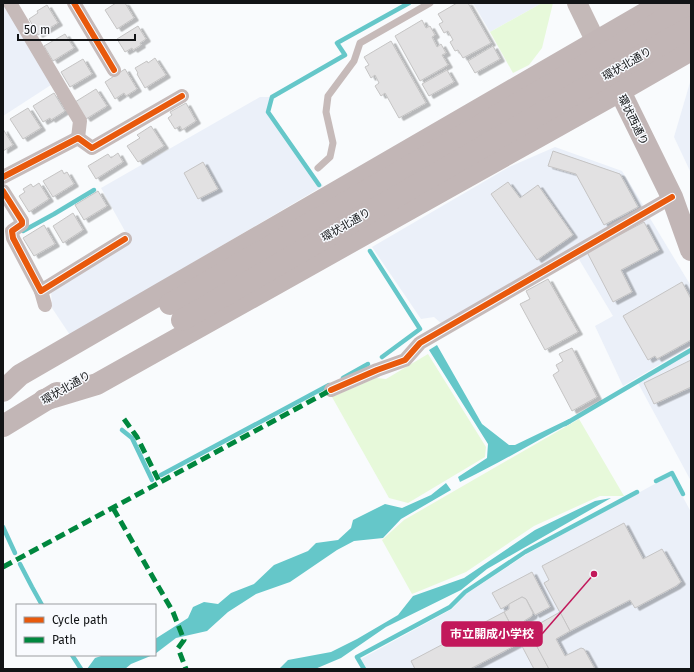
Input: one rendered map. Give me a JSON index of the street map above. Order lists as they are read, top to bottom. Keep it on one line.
{"streets":{"highway":["環状北通り","環状西通り"]},"places":["市立開成小学校"],"legend":["Cycle path","Path"],"scale_bar":"50 m"}
